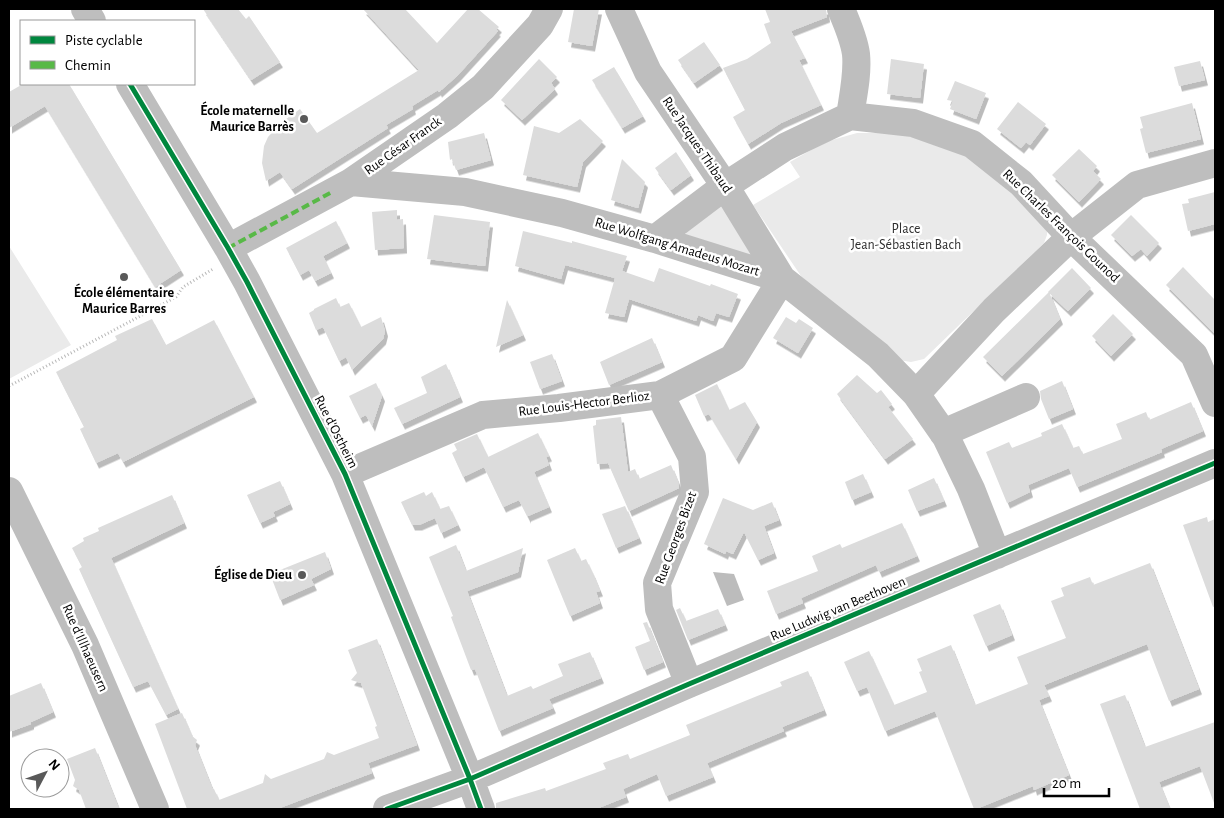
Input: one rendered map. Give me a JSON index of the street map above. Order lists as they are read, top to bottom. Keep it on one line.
{"streets":{"street":["Rue Jacques Thibaud","Rue César Franck","Rue Charles François Gounod","Rue Wolfgang Amadeus Mozart","Rue Louis-Hector Berlioz","Rue d'Ostheim","Rue Georges Bizet","Rue Ludwig van Beethoven","Rue d'Illhaeusern"]},"crossings":[["Rue Jacques Thibaud","Rue Wolfgang Amadeus Mozart"],["Rue Jacques Thibaud","Rue Louis-Hector Berlioz"],["Rue César Franck","Rue Wolfgang Amadeus Mozart"],["Rue César Franck","Rue d'Ostheim"],["Rue Wolfgang Amadeus Mozart","Rue Louis-Hector Berlioz"],["Rue Wolfgang Amadeus Mozart","Rue Ludwig van Beethoven"],["Rue Louis-Hector Berlioz","Rue d'Ostheim"],["Rue Louis-Hector Berlioz","Rue Georges Bizet"],["Rue d'Ostheim","Rue Ludwig van Beethoven"],["Rue Georges Bizet","Rue Ludwig van Beethoven"]],"parks":["Place Jean-Sébastien Bach"],"places":["École maternelle Maurice Barrès","École élémentaire Maurice Barres","Église de Dieu"],"legend":["Piste cyclable","Chemin"],"scale_bar":"20 m","north":"top right"}
